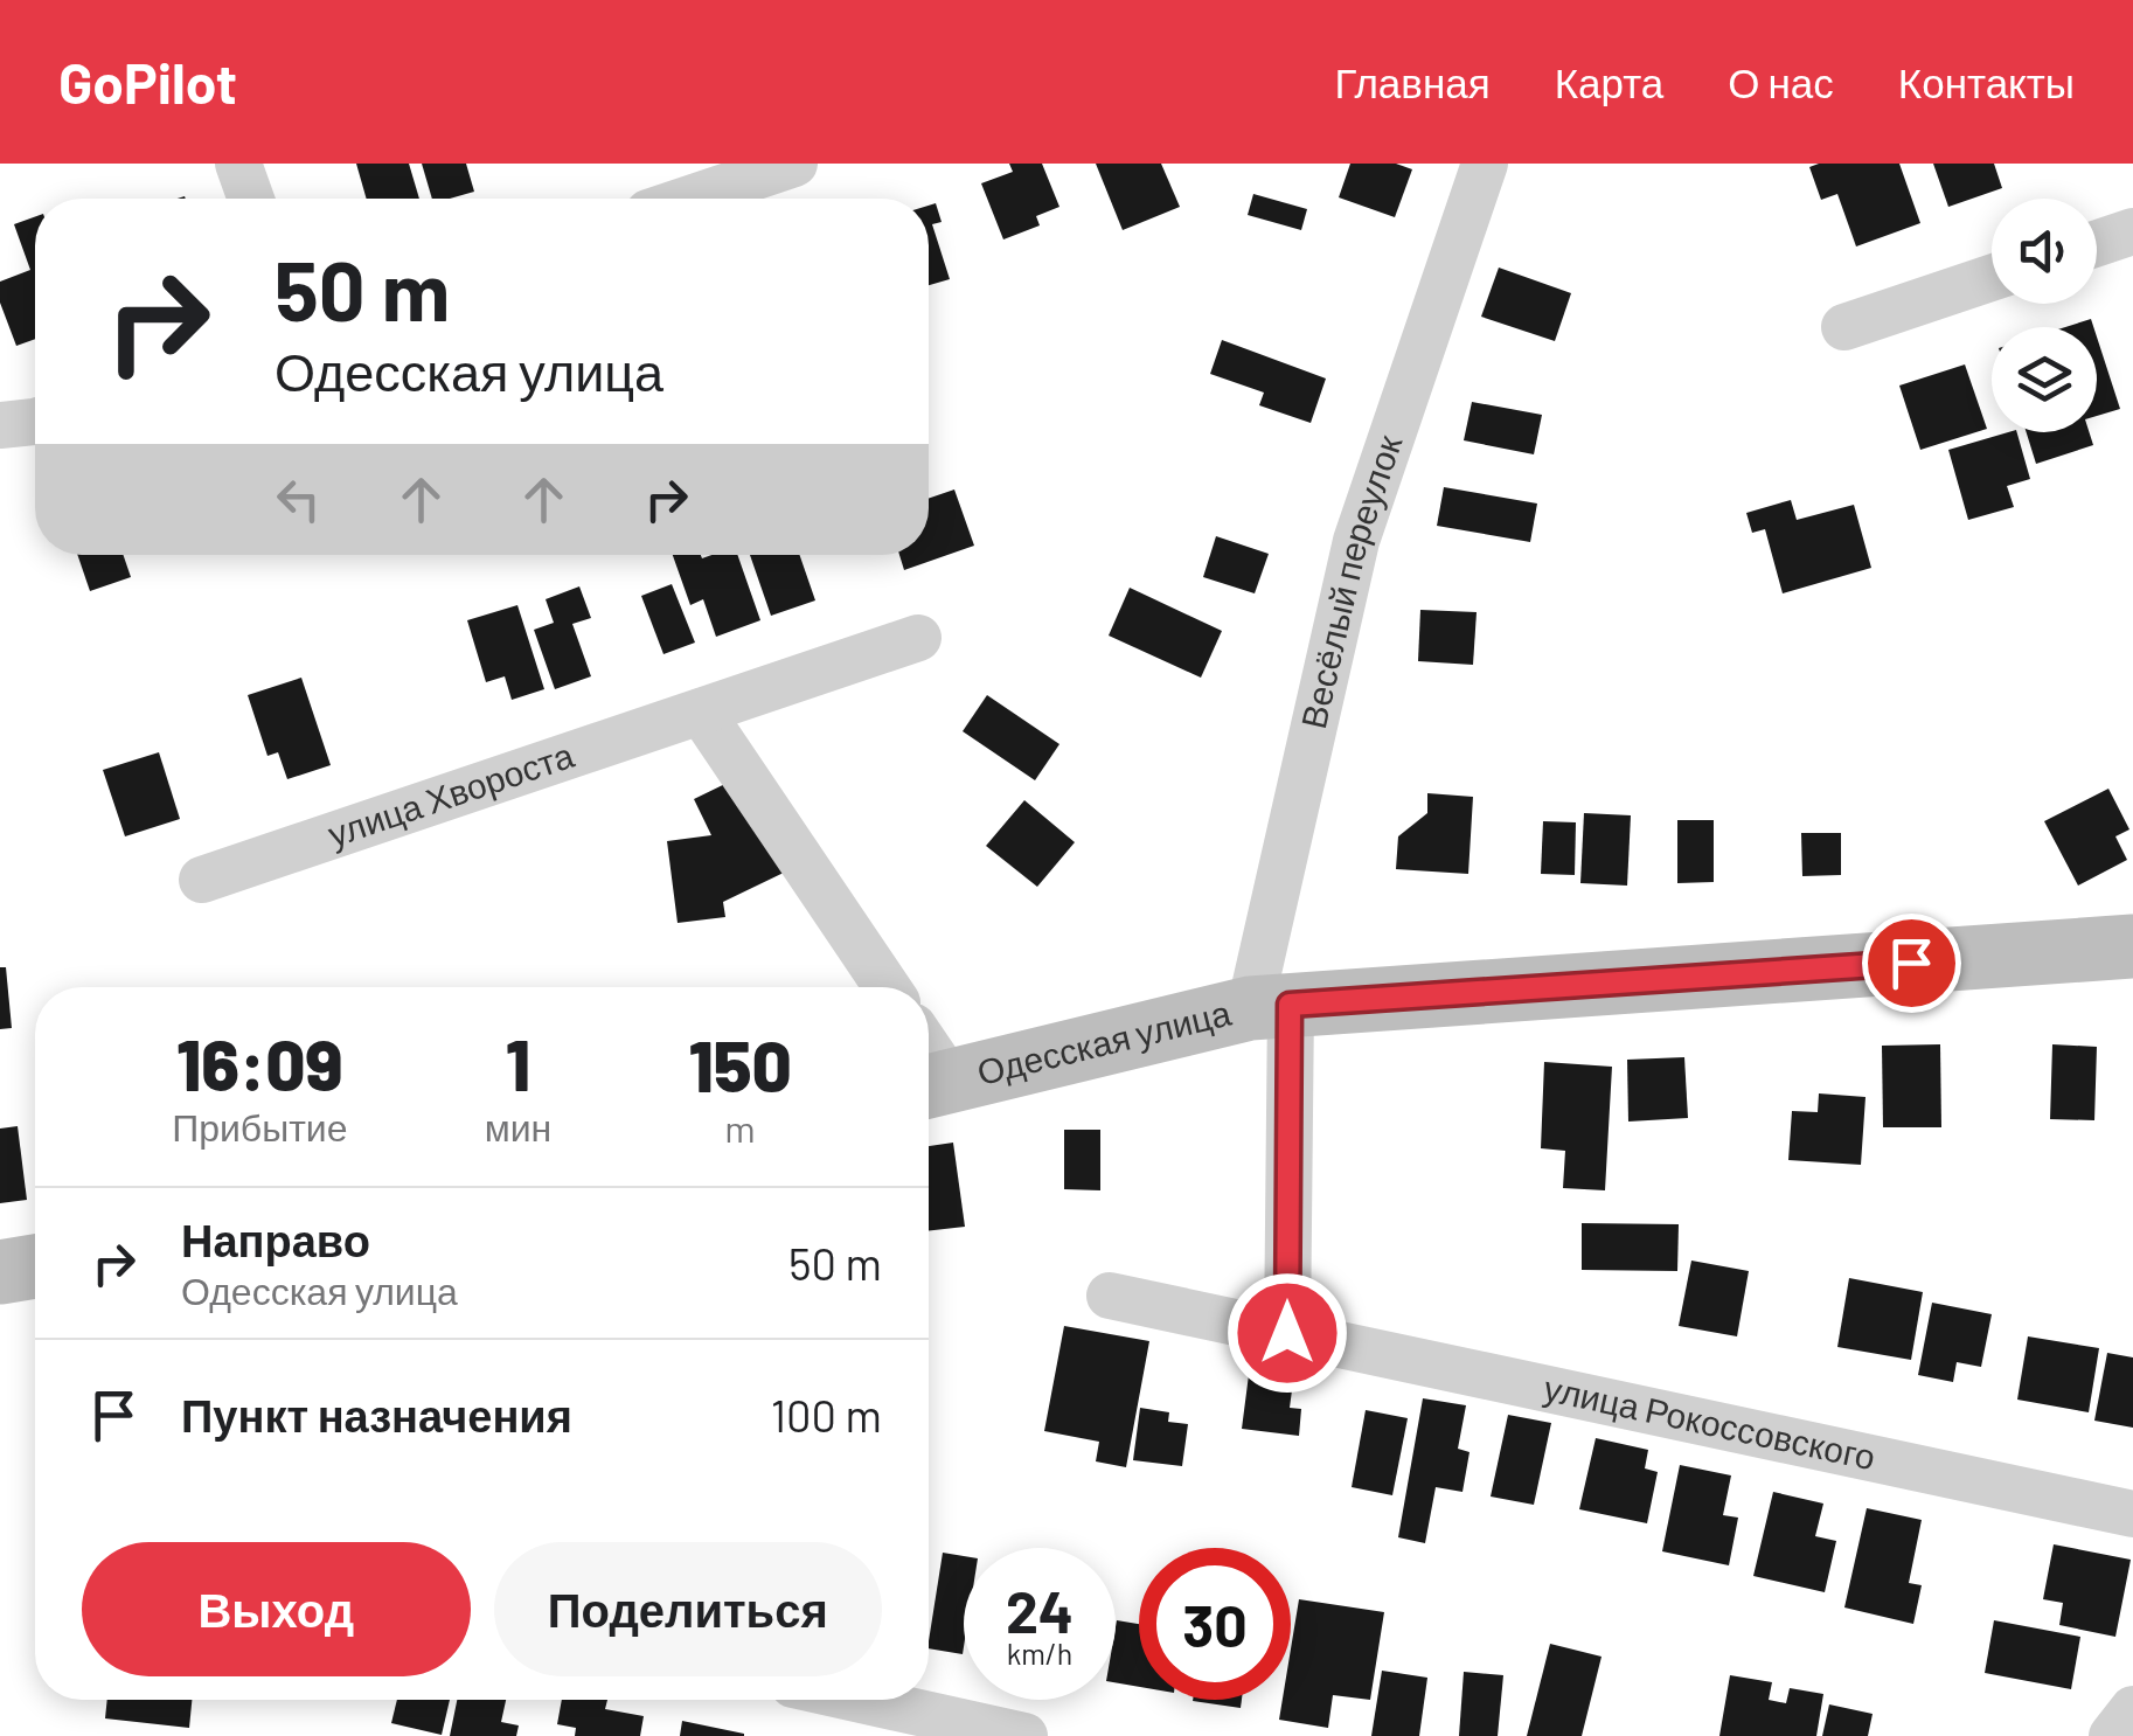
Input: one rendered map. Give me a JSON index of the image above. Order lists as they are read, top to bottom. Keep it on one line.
{"streets":{"main road":["Одесская улица"],"street":["Весёлый переулок","улица Хвороста","улица Рокоссовского"]},"crossings":[["Весёлый переулок","Одесская улица"]],"page":{"header":"GoPilot","nav":["Главная","Карта","О нас","Контакты"],"turn":["50 m","Одесская улица"],"eta":["16:09","Прибытие","1","мин","150","m"],"list":[{"name":"Направо","note":"Одесская улица","value":"50 m"},{"name":"Пункт назначения","value":"100 m"}],"buttons":["Выход","Поделиться"],"speed":"24 km/h","limit":"30"}}
